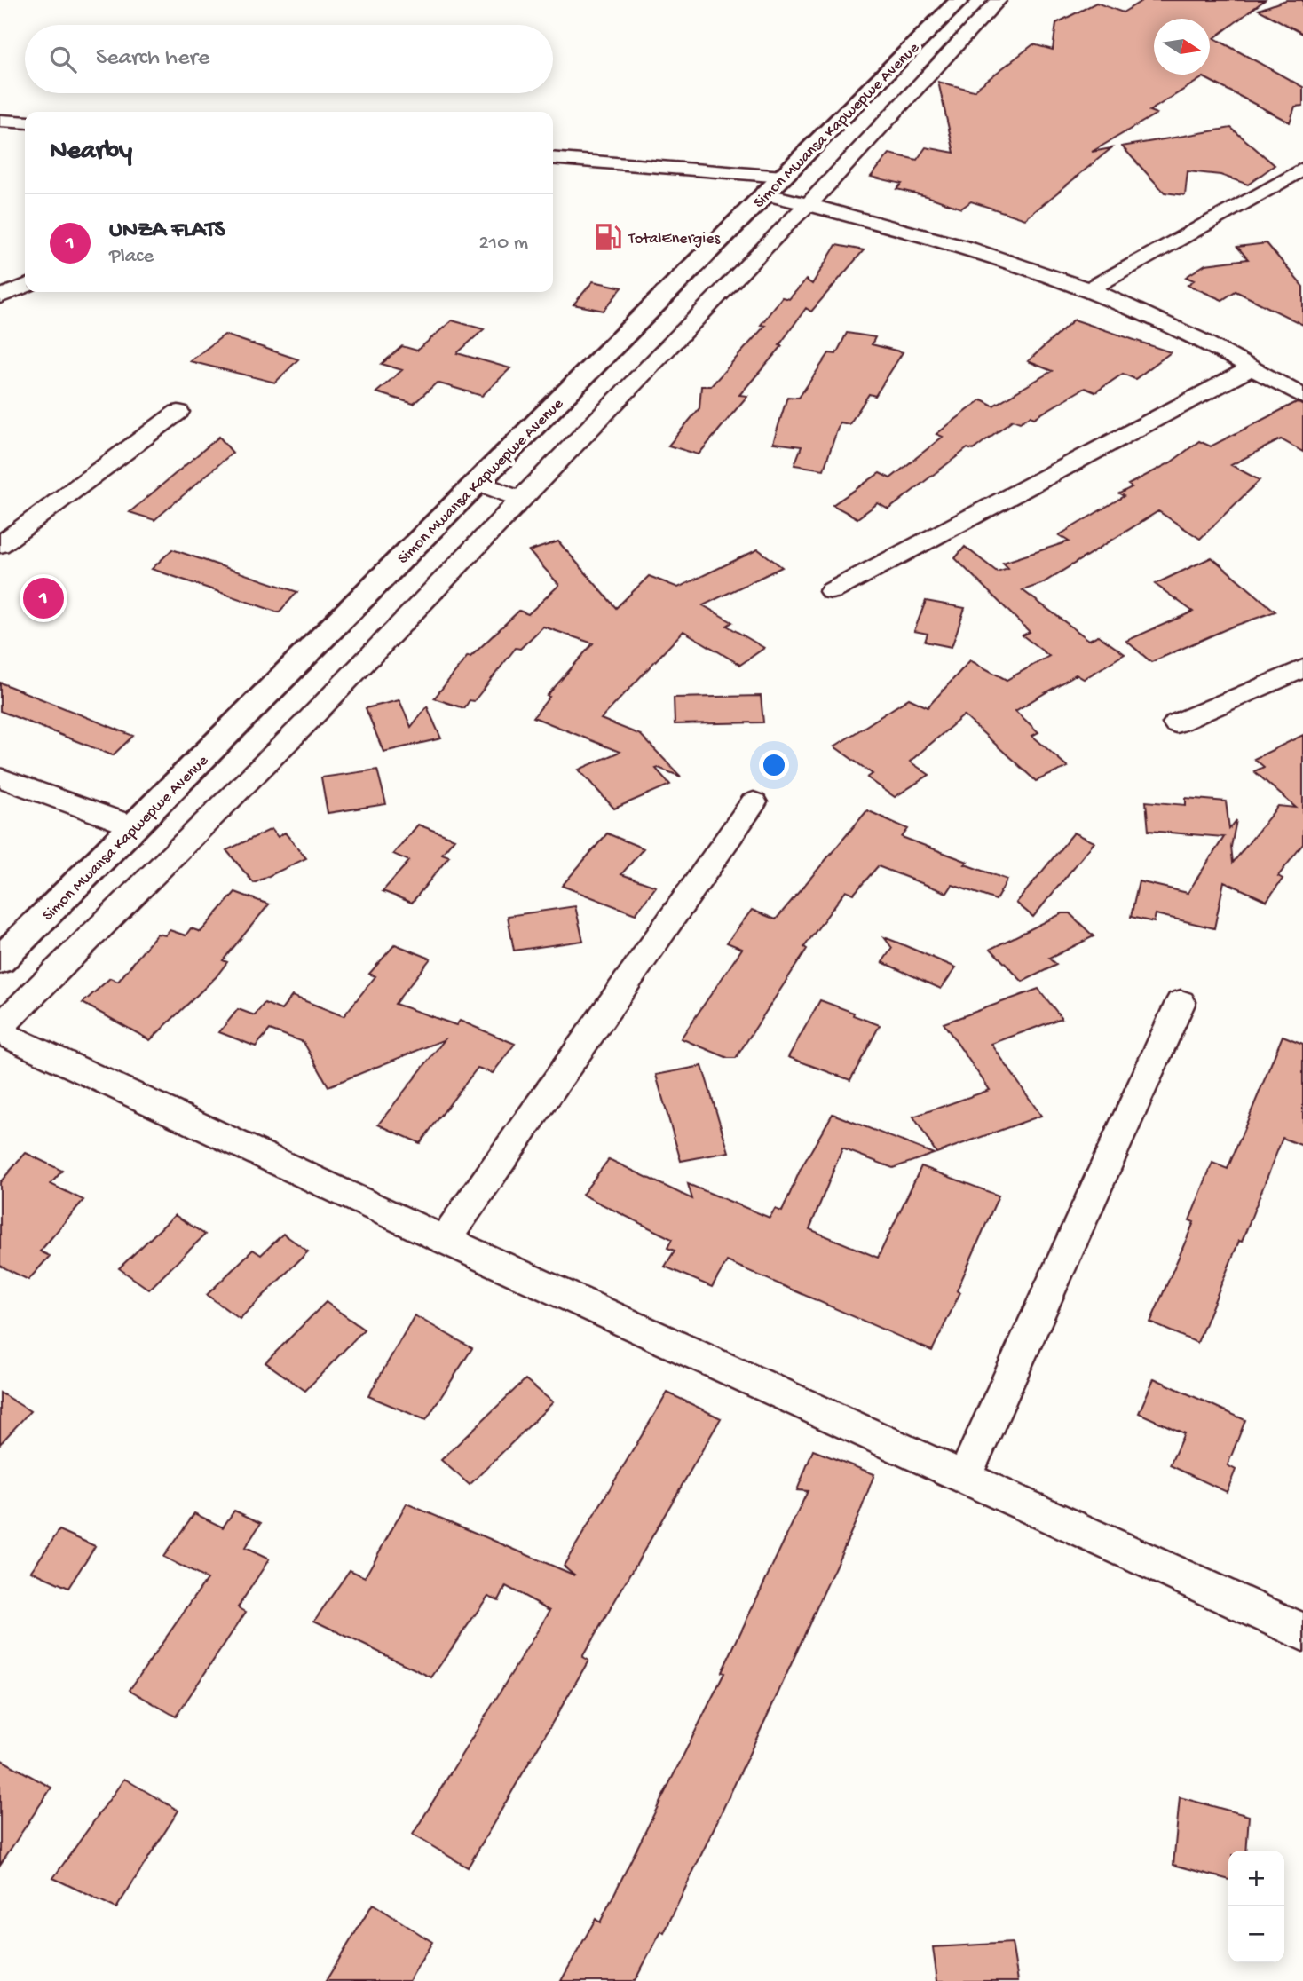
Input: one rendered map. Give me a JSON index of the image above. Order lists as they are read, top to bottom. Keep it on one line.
{"streets":{"main road":["Simon Mwansa Kapwepwe Avenue"]},"places":{"fuel station":["TotalEnergies"]},"north":"right","page":{"search":"Search here","heading":"Nearby","list":[{"mark":"1","name":"UNZA FLATS","note":"Place","value":"210 m"}],"pins":"1","map_buttons":["+","−"]}}
